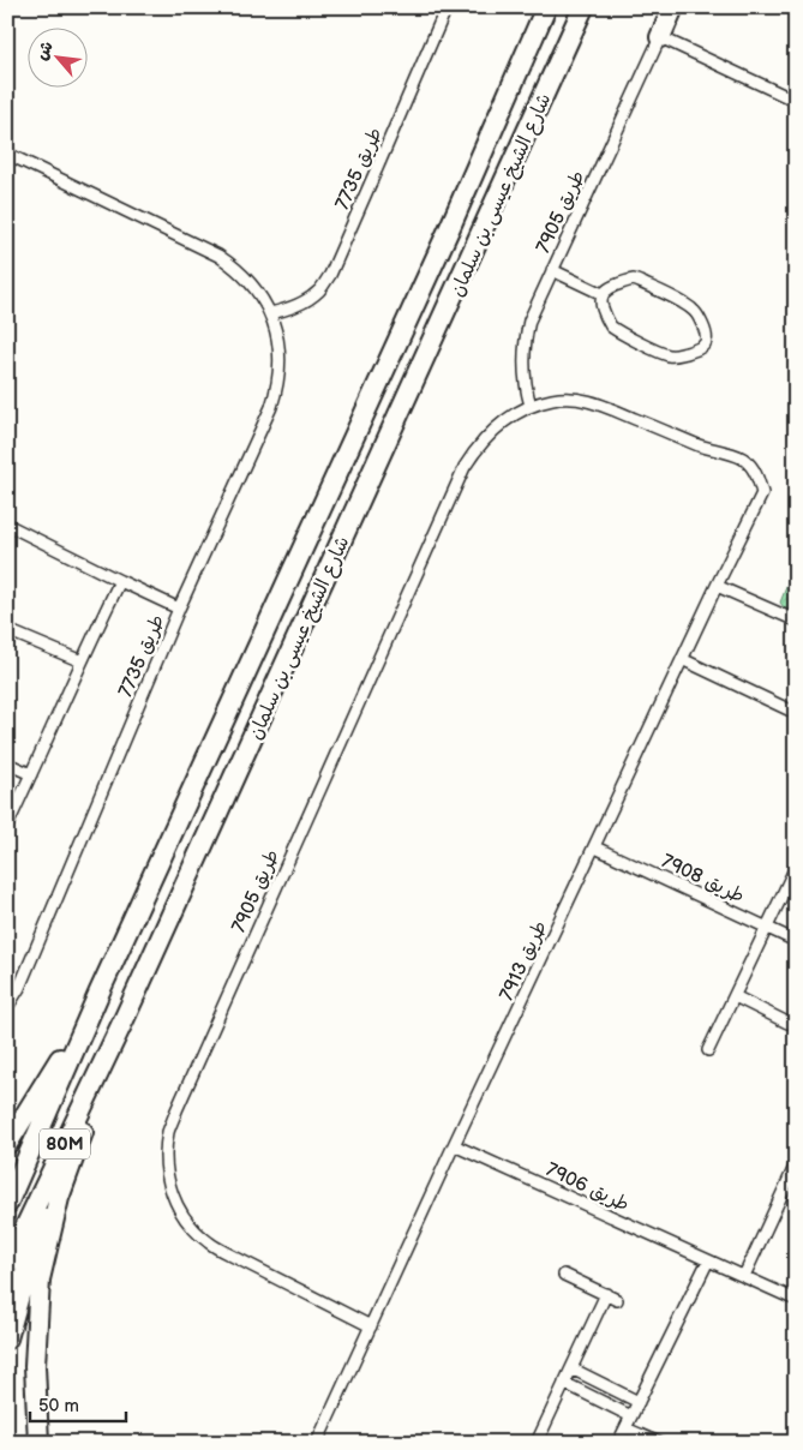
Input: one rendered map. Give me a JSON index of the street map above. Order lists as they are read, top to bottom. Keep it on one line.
{"streets":{"highway":["شارع الشيخ عيسى بن سلمان","80M"],"street":["طريق 7735","طريق 7905","طريق 7908","طريق 7913","طريق 7906"]},"crossings":[["طريق 7905","طريق 7913"],["طريق 7908","طريق 7913"],["طريق 7913","طريق 7906"]],"scale_bar":"50 m","north":"top left"}
